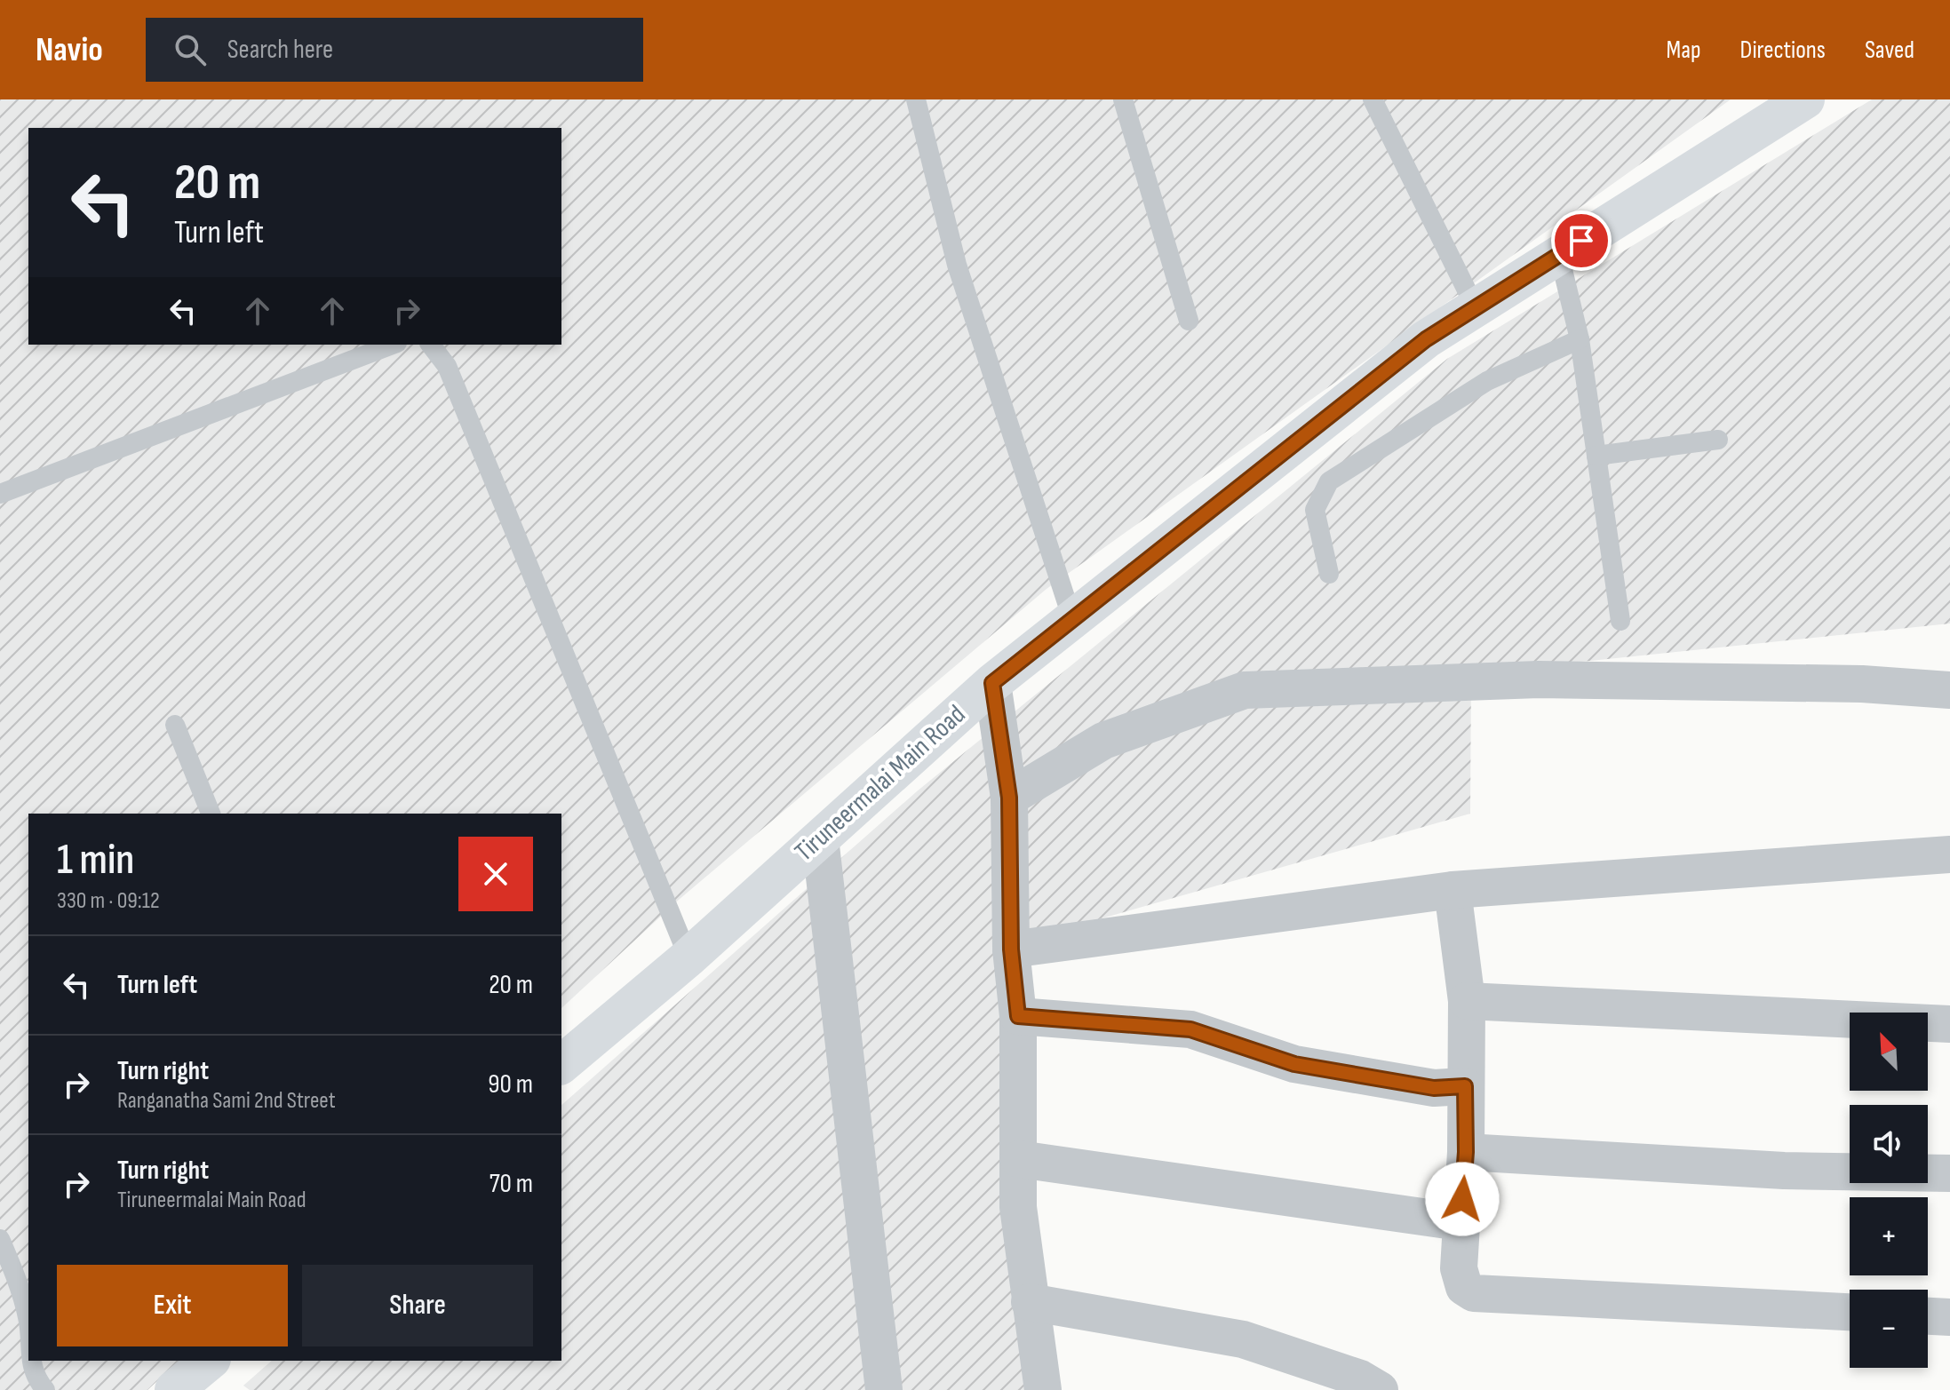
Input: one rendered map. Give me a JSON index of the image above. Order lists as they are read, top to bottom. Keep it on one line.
{"streets":{"main road":["Tiruneermalai Main Road"]},"north":"top left","page":{"header":"Navio","search":"Search here","nav":["Map","Directions","Saved"],"turn":["20 m","Turn left"],"heading":["1 min","330 m · 09:12"],"list":[{"name":"Turn left","value":"20 m"},{"name":"Turn right","note":"Ranganatha Sami 2nd Street","value":"90 m"},{"name":"Turn right","note":"Tiruneermalai Main Road","value":"70 m"}],"map_buttons":["+","−"],"buttons":["Exit","Share"]}}
